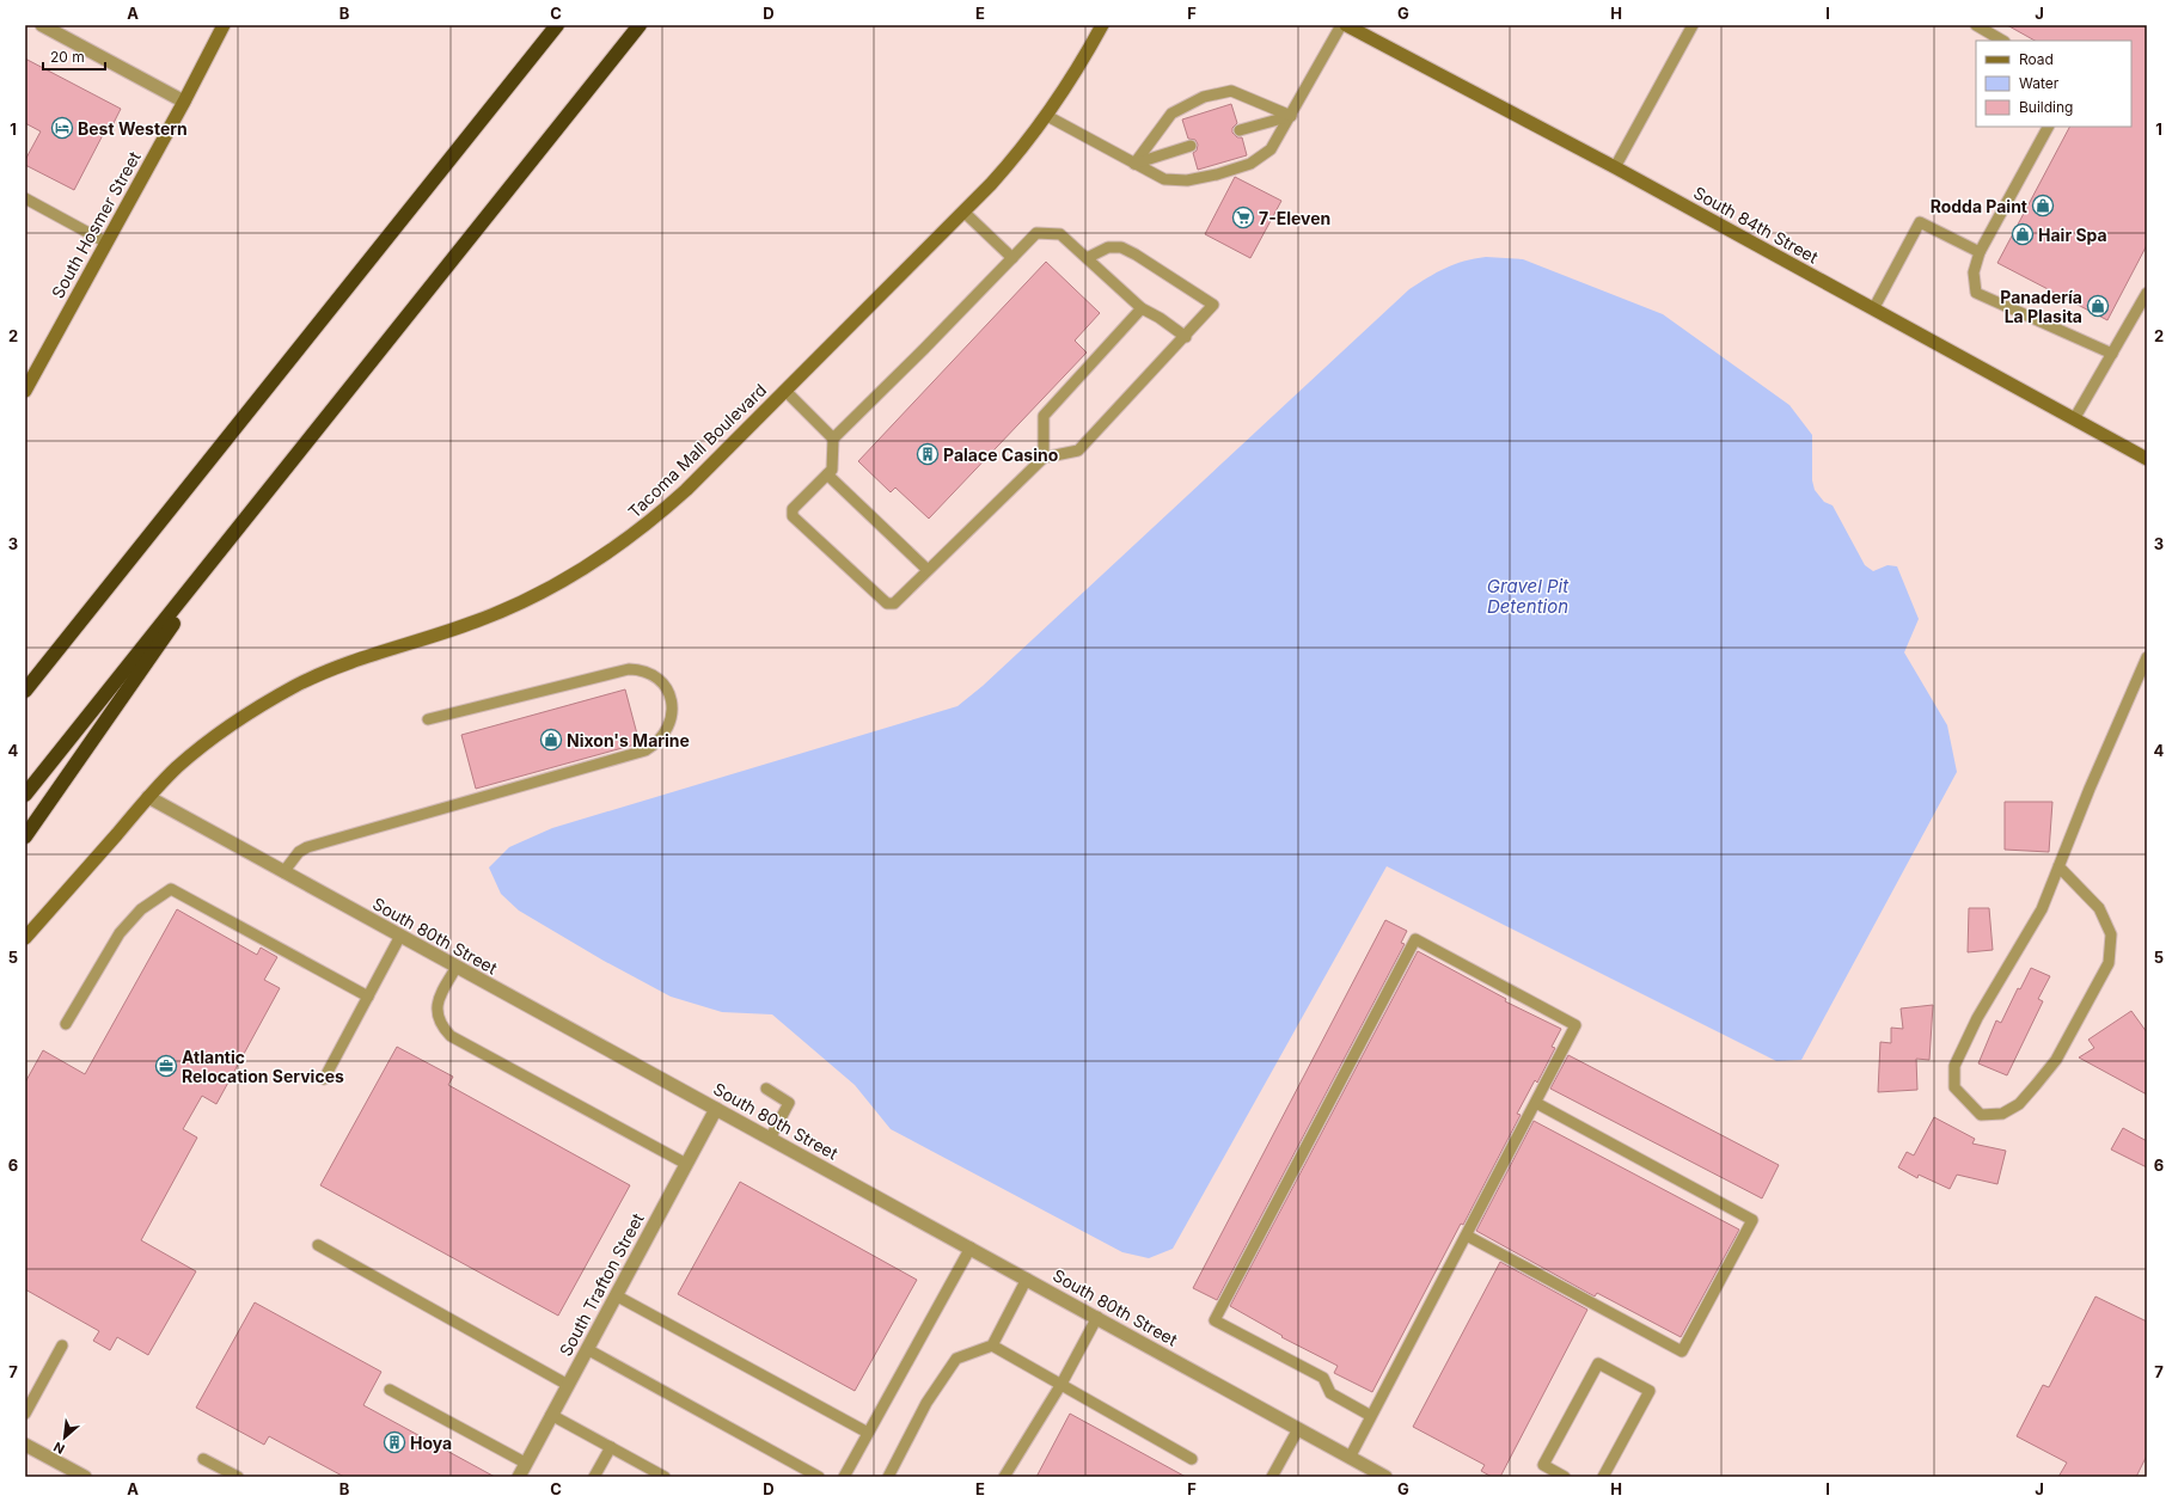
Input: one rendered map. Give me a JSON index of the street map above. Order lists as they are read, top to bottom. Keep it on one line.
{"streets":{"main road":["South Hosmer Street","South 84th Street","Tacoma Mall Boulevard"],"street":["South 80th Street","South Trafton Street"]},"crossings":[["Tacoma Mall Boulevard","South 80th Street"],["South 80th Street","South Trafton Street"]],"water":["Gravel Pit Detention"],"places":{"hotel":["Best Western"],"shop":["Rodda Paint","Hair Spa","Panadería La Plasita","Nixon's Marine"],"supermarket":["7-Eleven"],"building":["Palace Casino","Hoya"],"office":["Atlantic Relocation Services"]},"legend":["Road","Water","Building"],"scale_bar":"20 m","north":"bottom left","grid":{"columns":["A","B","C","D","E","F","G","H","I","J"],"rows":["1","2","3","4","5","6","7"]}}
